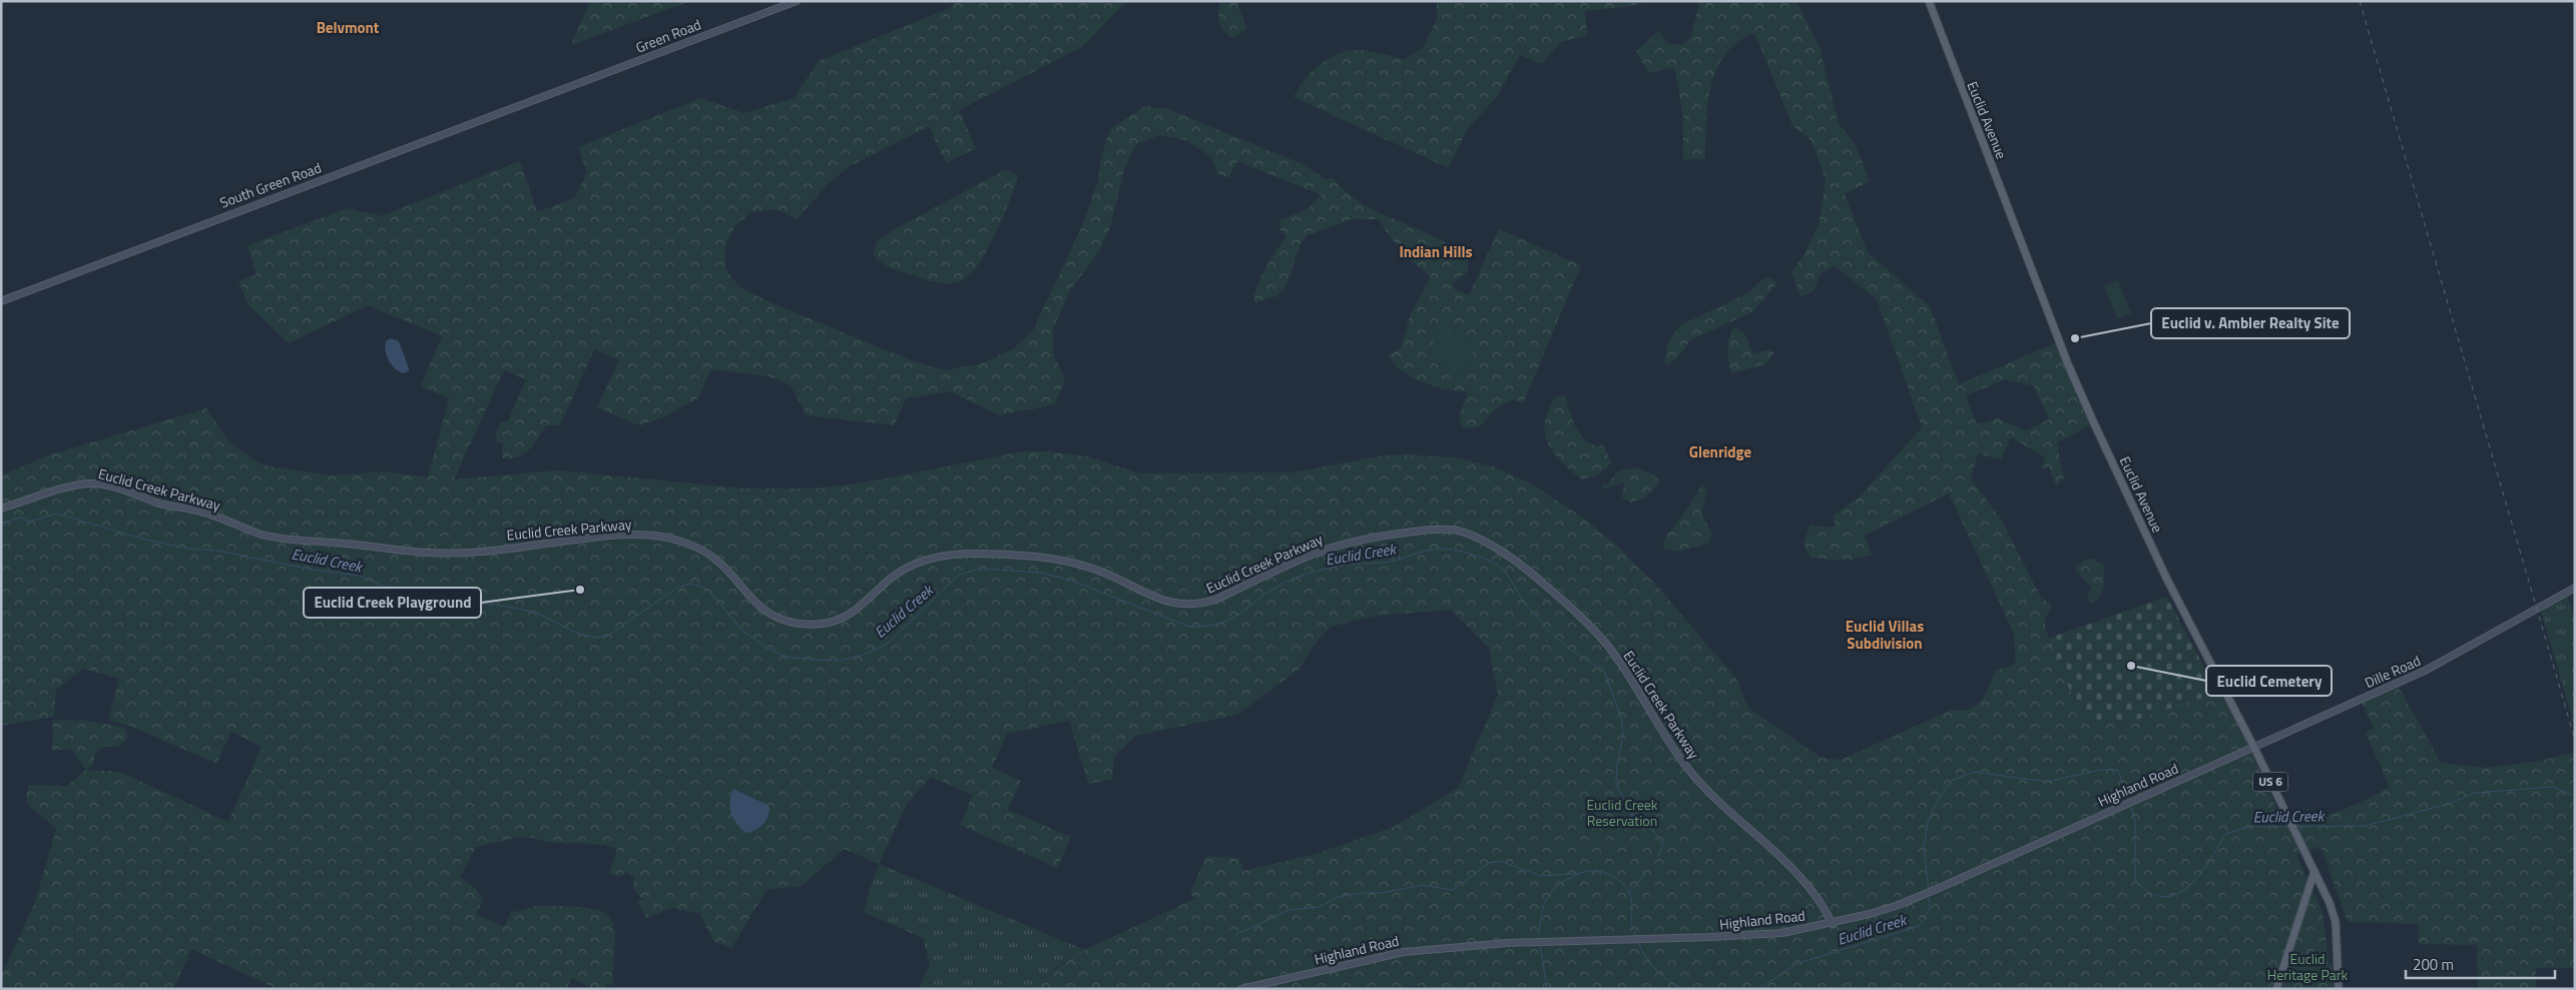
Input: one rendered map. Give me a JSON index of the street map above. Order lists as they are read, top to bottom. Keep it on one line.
{"streets":{"main road":["Euclid Avenue","US 6"],"street":["Green Road","South Green Road","Euclid Creek Parkway","Dille Road","Highland Road"]},"crossings":[["Green Road","South Green Road"],["Euclid Avenue","Dille Road"],["Euclid Avenue","Highland Road"],["Euclid Creek Parkway","Highland Road"],["Dille Road","Highland Road"]],"districts":["Belvmont","Indian Hills","Glenridge","Euclid Villas Subdivision"],"water":["Euclid Creek"],"parks":["Euclid Creek Reservation","Euclid Heritage Park"],"places":["Euclid v. Ambler Realty Site","Euclid Creek Playground","Euclid Cemetery"],"scale_bar":"200 m"}
